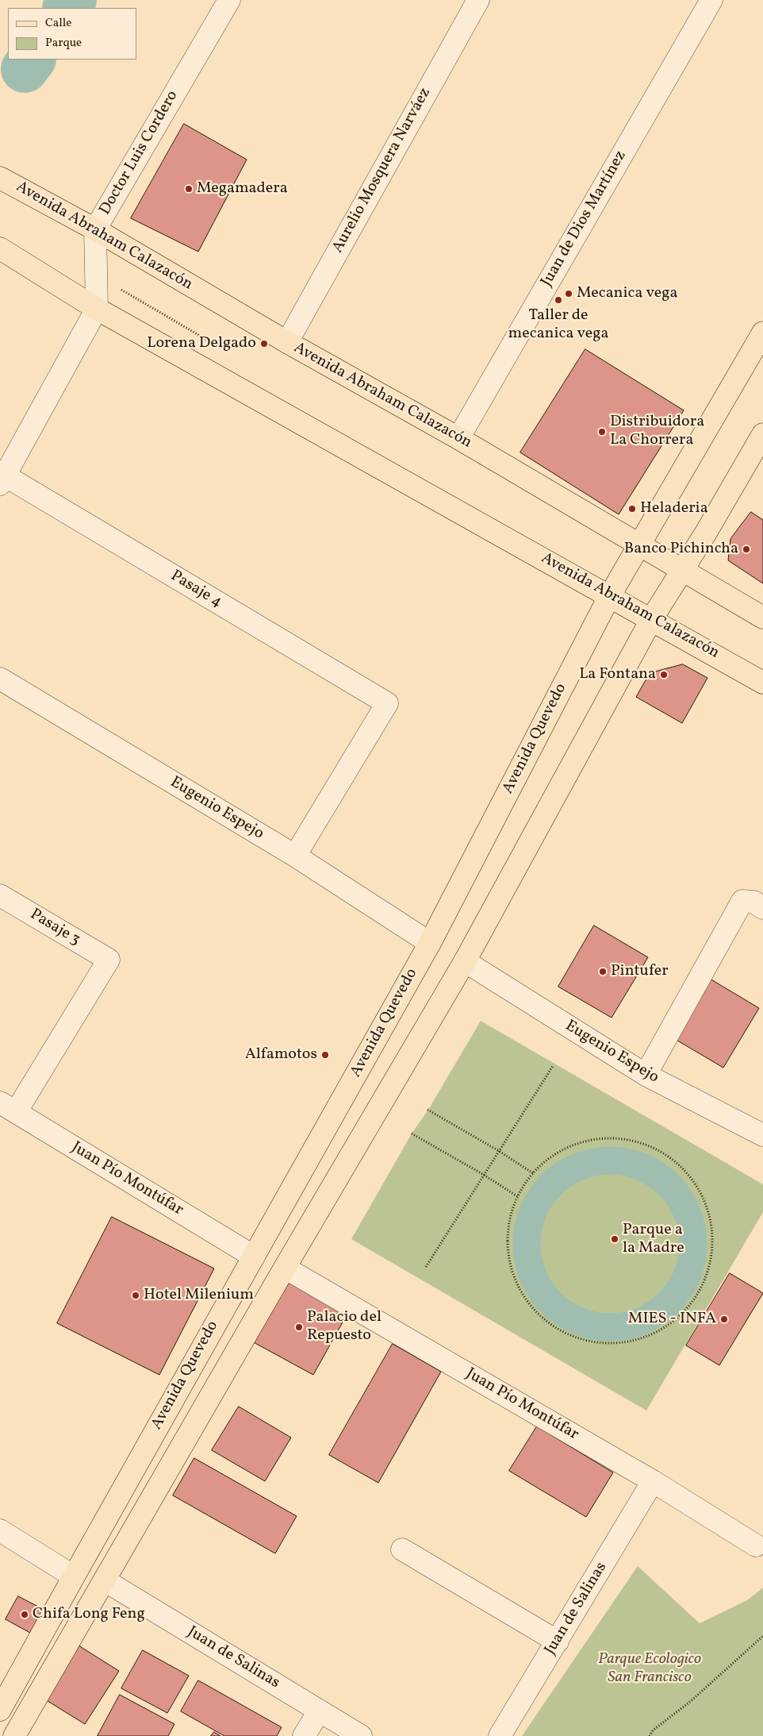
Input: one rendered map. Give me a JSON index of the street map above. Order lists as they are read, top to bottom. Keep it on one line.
{"streets":{"main road":["Avenida Abraham Calazacón","Avenida Quevedo"],"street":["Doctor Luis Cordero","Aurelio Mosquera Narváez","Juan de Dios Martínez","Pasaje 4","Eugenio Espejo","Pasaje 3","Juan Pío Montúfar","Juan de Salinas"]},"crossings":[["Doctor Luis Cordero","Avenida Abraham Calazacón"],["Aurelio Mosquera Narváez","Avenida Abraham Calazacón"],["Juan de Dios Martínez","Avenida Abraham Calazacón"],["Avenida Abraham Calazacón","Avenida Quevedo"],["Pasaje 4","Eugenio Espejo"],["Avenida Quevedo","Eugenio Espejo"],["Avenida Quevedo","Juan Pío Montúfar"],["Avenida Quevedo","Juan de Salinas"],["Pasaje 3","Juan Pío Montúfar"],["Juan Pío Montúfar","Juan de Salinas"]],"parks":["Parque Ecologico San Francisco"],"places":["Megamadera","Mecanica vega","Taller de mecanica vega","Lorena Delgado","Distribuidora La Chorrera","Heladeria","Banco Pichincha","La Fontana","Pintufer","Alfamotos","Parque a la Madre","Hotel Milenium","MIES - INFA","Palacio del Repuesto","Chifa Long Feng"],"legend":["Calle","Parque"]}
